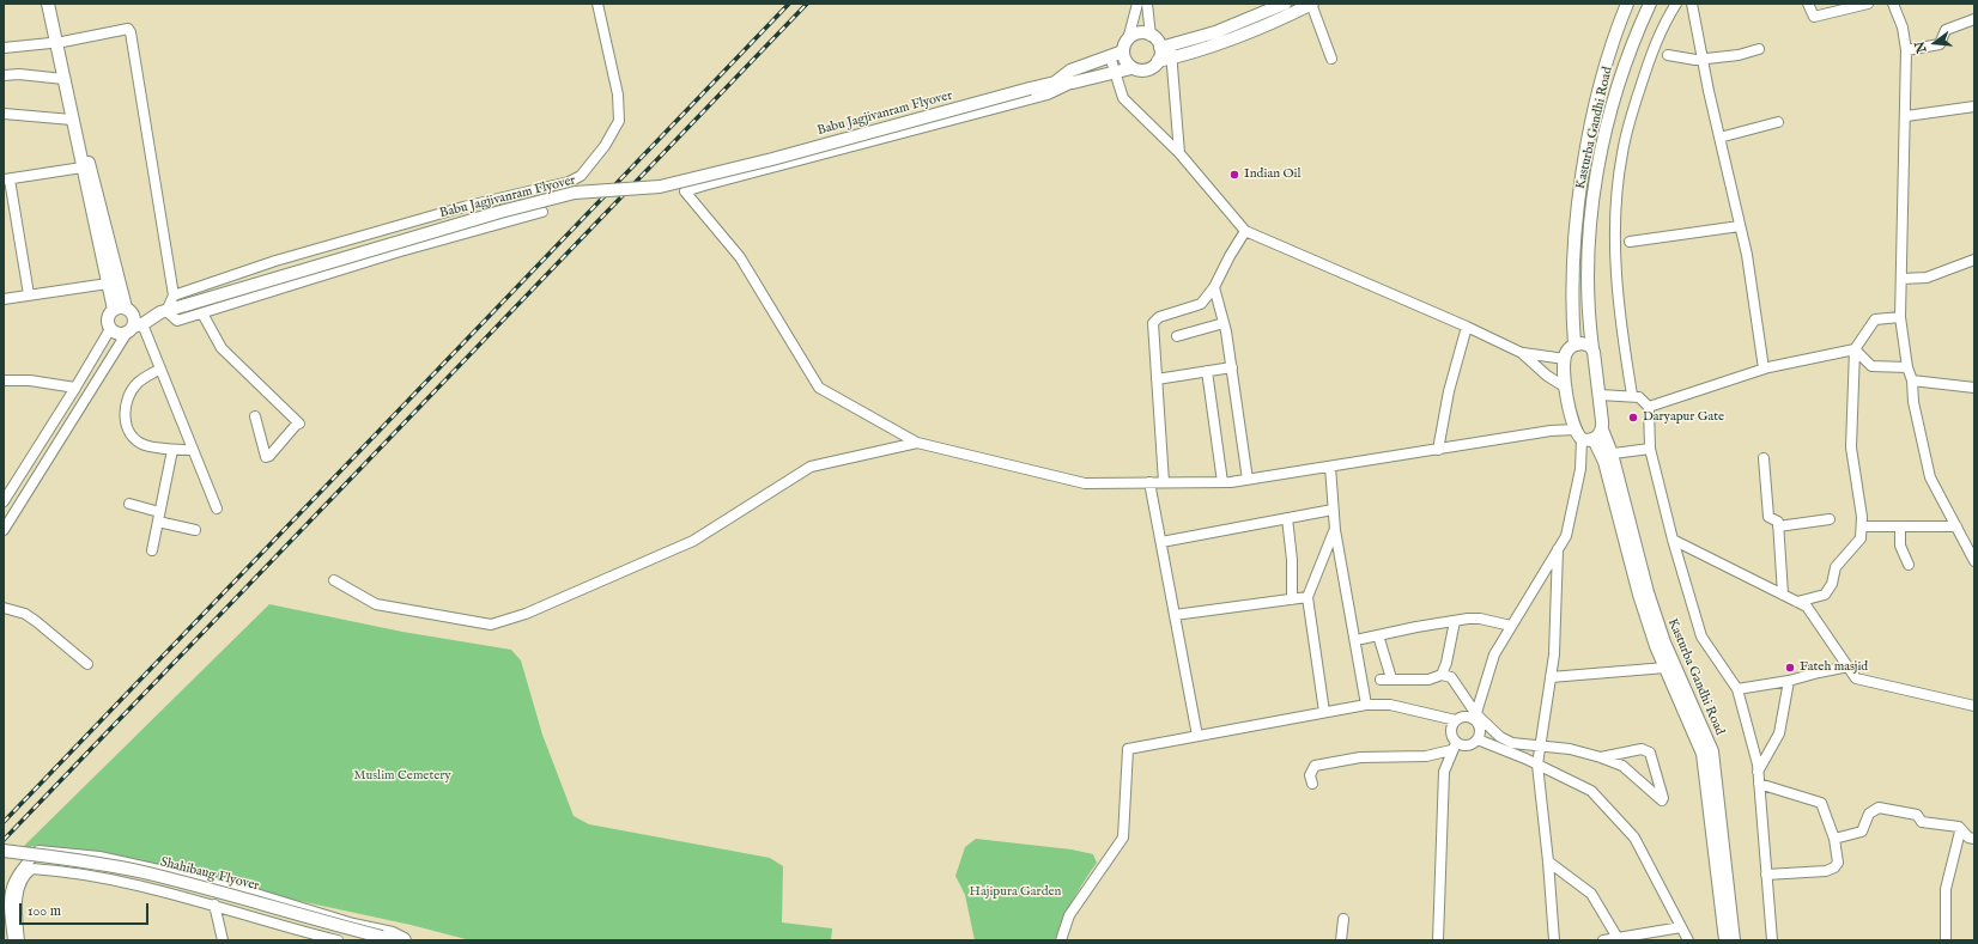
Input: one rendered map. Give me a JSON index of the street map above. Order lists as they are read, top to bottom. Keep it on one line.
{"streets":{"main road":["Babu Jagjivanram Flyover","Kasturba Gandhi Road","Shahibaug Flyover"]},"parks":["Muslim Cemetery","Hajipura Garden"],"places":["Indian Oil","Daryapur Gate","Fateh masjid"],"scale_bar":"100 m","north":"left"}
